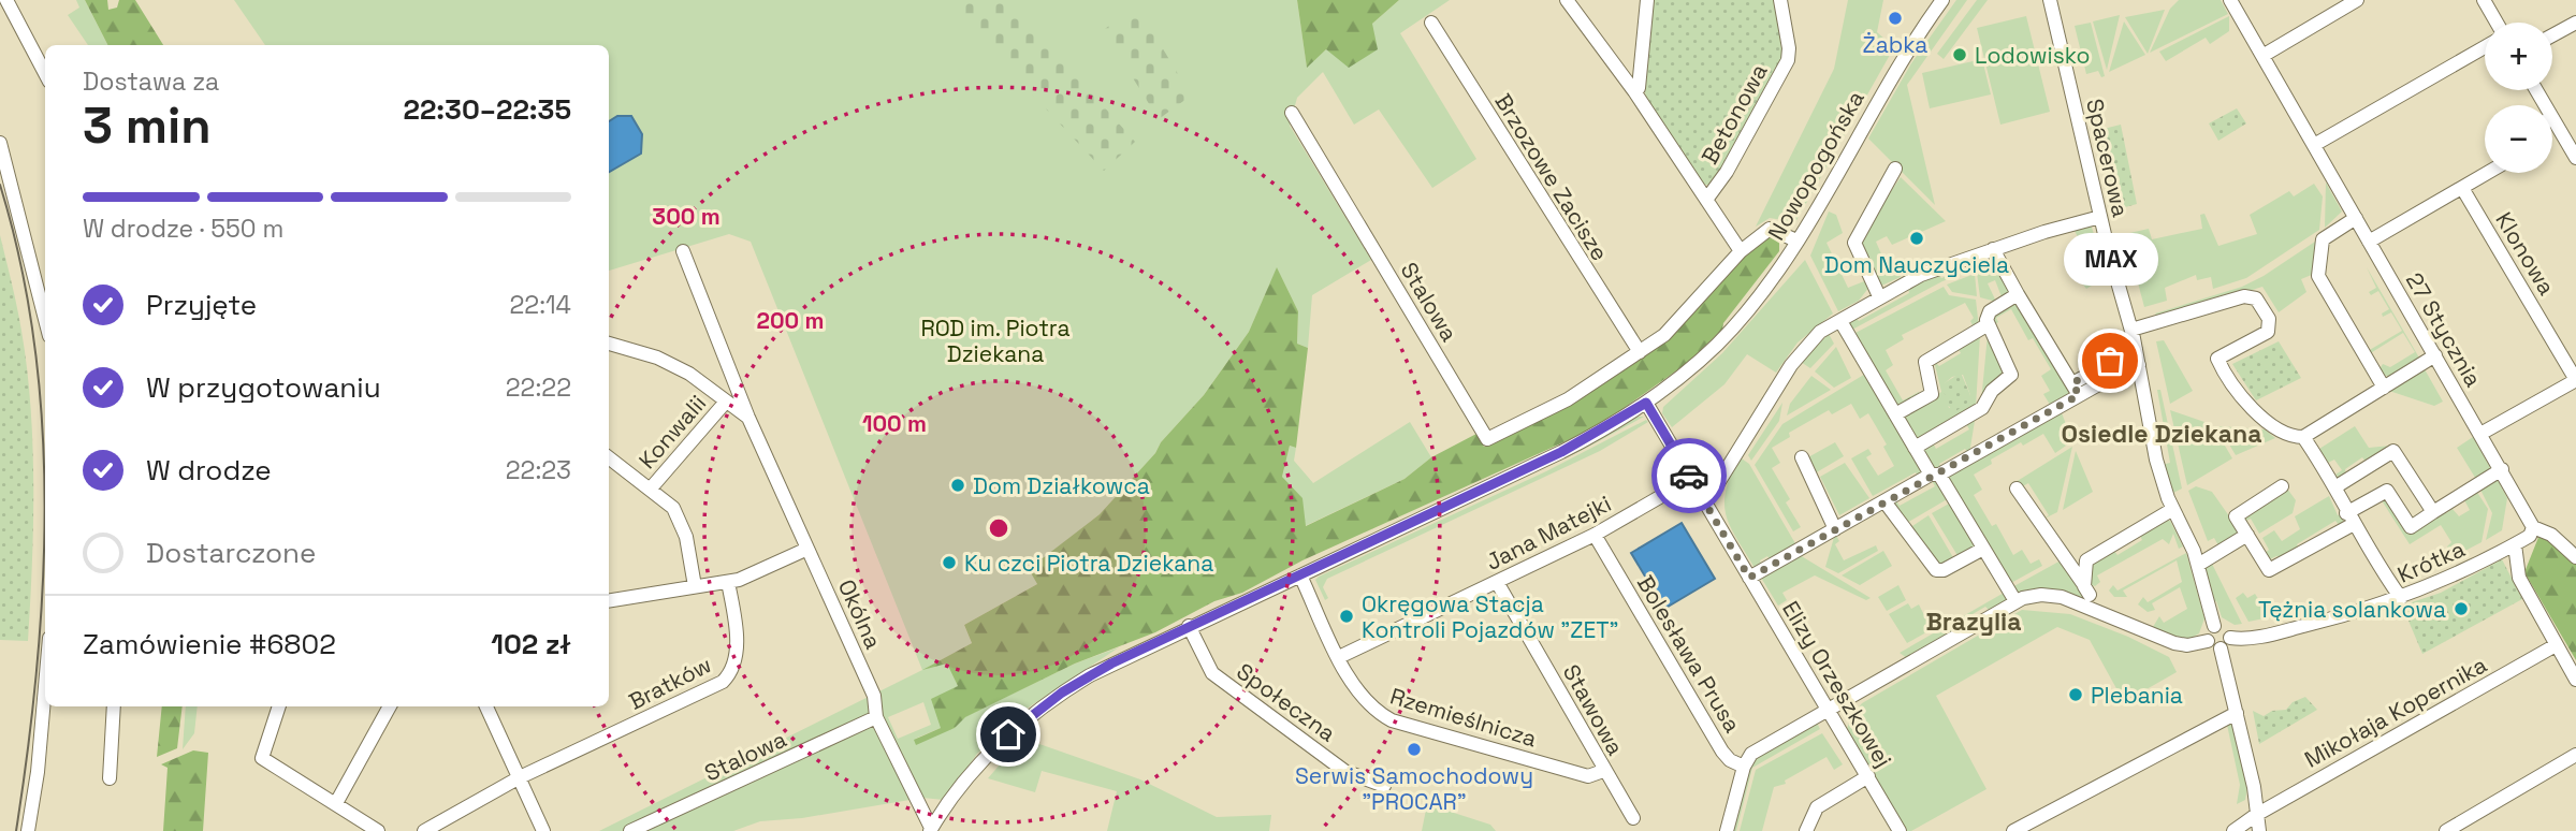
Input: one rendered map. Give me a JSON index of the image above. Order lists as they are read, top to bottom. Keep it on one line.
{"streets":{"street":["Betonowa","Spacerowa","Nowopogońska","Brzozowe Zacisze","Klonowa","Stalowa","27 Stycznia","Konwalii","Jana Matejki","Krótka","Okólna","Bolesława Prusa","Bratków","Elizy Orzeszkowej","Społeczna","Stawowa","Mikołaja Kopernika","Rzemieślnicza"]},"crossings":[["Spacerowa","Krótka"],["Nowopogońska","Okólna"],["Nowopogońska","Elizy Orzeszkowej"],["Nowopogońska","Społeczna"],["Nowopogońska","Rzemieślnicza"],["Brzozowe Zacisze","Stalowa"],["Stalowa","Okólna"],["Jana Matejki","Bolesława Prusa"],["Jana Matejki","Elizy Orzeszkowej"],["Jana Matejki","Stawowa"],["Jana Matejki","Rzemieślnicza"],["Stawowa","Rzemieślnicza"]],"districts":["Osiedle Dziekana","Brazylia"],"parks":["ROD im. Piotra Dziekana"],"places":["Żabka","Lodowisko","Dom Nauczyciela","MAX","Dom Działkowca","Ku czci Piotra Dziekana","Tężnia solankowa","Okręgowa Stacja Kontroli Pojazdów \"ZET\"","Plebania","Serwis Samochodowy \"PROCAR\""],"page":{"map_buttons":["+","−"],"heading":["3 min","Dostawa za","22:30–22:35"],"panel":["Zamówienie #6802","102 zł"],"bar":"W drodze · 550 m","bubble":"MAX","list":[["Przyjęte","22:14"],["W przygotowaniu","22:22"],["W drodze","22:23"],"Dostarczone"]},"rings":["300 m","200 m","100 m"]}
